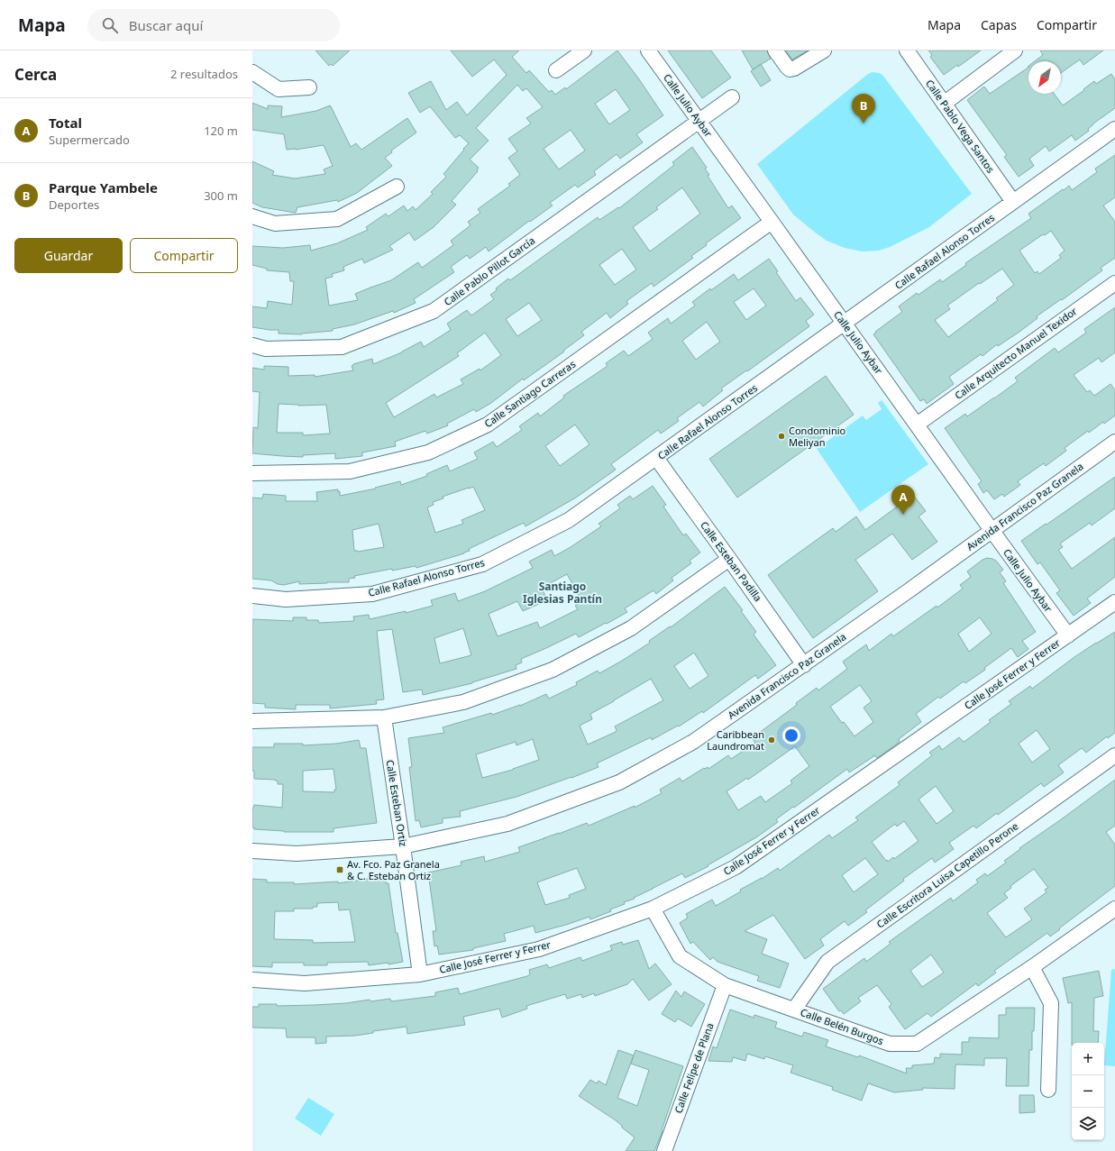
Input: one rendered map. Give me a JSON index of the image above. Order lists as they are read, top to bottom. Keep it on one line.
{"streets":{"street":["Calle Julio Aybar","Calle Pablo Vega Santos","Calle Rafael Alonso Torres","Calle Pablo Pillot García","Calle Arquitecto Manuel Texidor","Calle Santiago Carreras","Avenida Francisco Paz Granela","Calle Esteban Padilla","Calle José Ferrer y Ferrer","Calle Esteban Ortiz","Calle Escritora Luisa Capetillo Perone","Calle Belén Burgos","Calle Felipe de Plana"]},"crossings":[["Calle Julio Aybar","Calle Rafael Alonso Torres"],["Calle Julio Aybar","Calle Pablo Pillot García"],["Calle Julio Aybar","Calle Arquitecto Manuel Texidor"],["Calle Julio Aybar","Calle Santiago Carreras"],["Calle Julio Aybar","Avenida Francisco Paz Granela"],["Calle Julio Aybar","Calle José Ferrer y Ferrer"],["Calle Pablo Vega Santos","Calle Rafael Alonso Torres"],["Calle Rafael Alonso Torres","Calle Esteban Padilla"],["Avenida Francisco Paz Granela","Calle Esteban Padilla"],["Avenida Francisco Paz Granela","Calle Esteban Ortiz"],["Calle José Ferrer y Ferrer","Calle Esteban Ortiz"],["Calle José Ferrer y Ferrer","Calle Belén Burgos"],["Calle Escritora Luisa Capetillo Perone","Calle Belén Burgos"],["Calle Belén Burgos","Calle Felipe de Plana"]],"districts":["Santiago Iglesias Pantín"],"places":{"other":["Condominio Meliyan","Caribbean Laundromat"],"transit":["Av. Fco. Paz Granela & C. Esteban Ortiz"]},"north":"bottom left","page":{"header":"Mapa","search":"Buscar aquí","nav":["Mapa","Capas","Compartir"],"heading":["Cerca","2 resultados"],"pins":["B","A"],"list":[{"mark":"A","name":"Total","note":"Supermercado","value":"120 m"},{"mark":"B","name":"Parque Yambele","note":"Deportes","value":"300 m"}],"buttons":["Guardar","Compartir"],"map_buttons":["+","−"]}}
